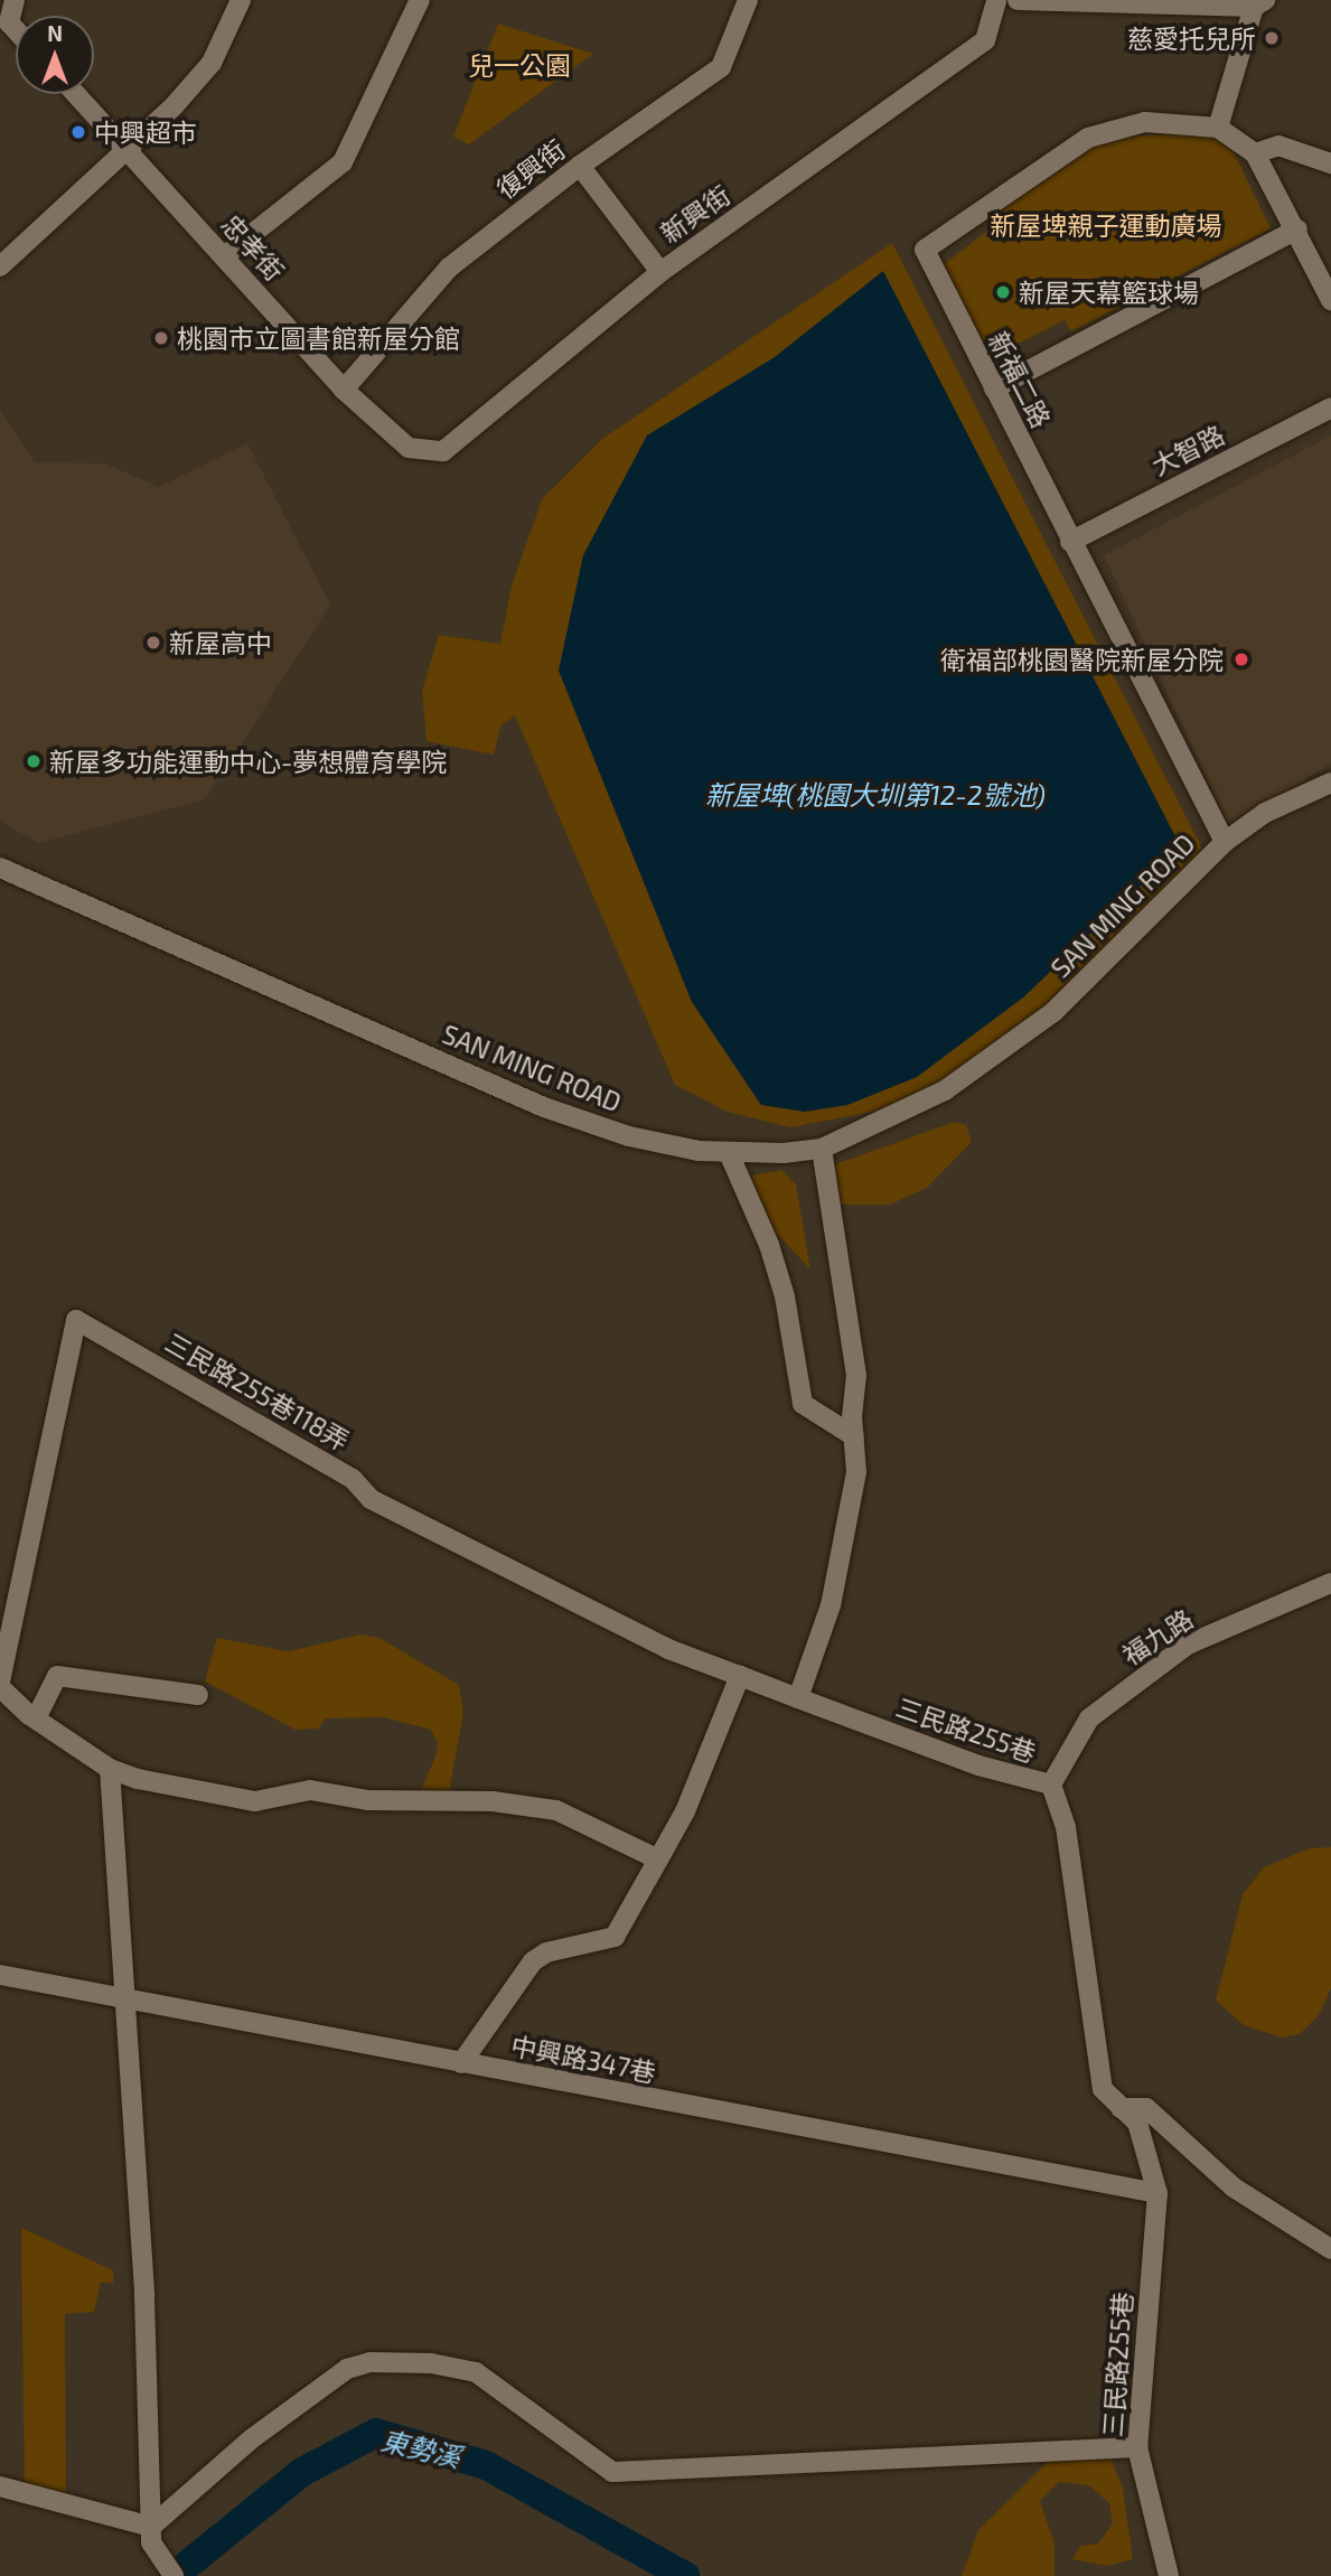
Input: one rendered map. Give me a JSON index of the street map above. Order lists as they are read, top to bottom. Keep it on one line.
{"streets":{"street":["復興街","新興街","忠孝街","新福二路","大智路","SAN MING ROAD","三民路255巷118弄","福九路","三民路255巷","中興路347巷"]},"crossings":[["復興街","忠孝街"],["新興街","忠孝街"],["新福二路","大智路"],["新福二路","SAN MING ROAD"],["三民路255巷118弄","三民路255巷"],["福九路","三民路255巷"],["三民路255巷","中興路347巷"]],"water":["新屋埤(桃園大圳第12-2號池)","東勢溪"],"parks":["兒一公園","新屋埤親子運動廣場"],"places":["慈愛托兒所","中興超市","新屋天幕籃球場","桃園市立圖書館新屋分館","新屋高中","衛福部桃園醫院新屋分院","新屋多功能運動中心-夢想體育學院"],"north":"top"}
